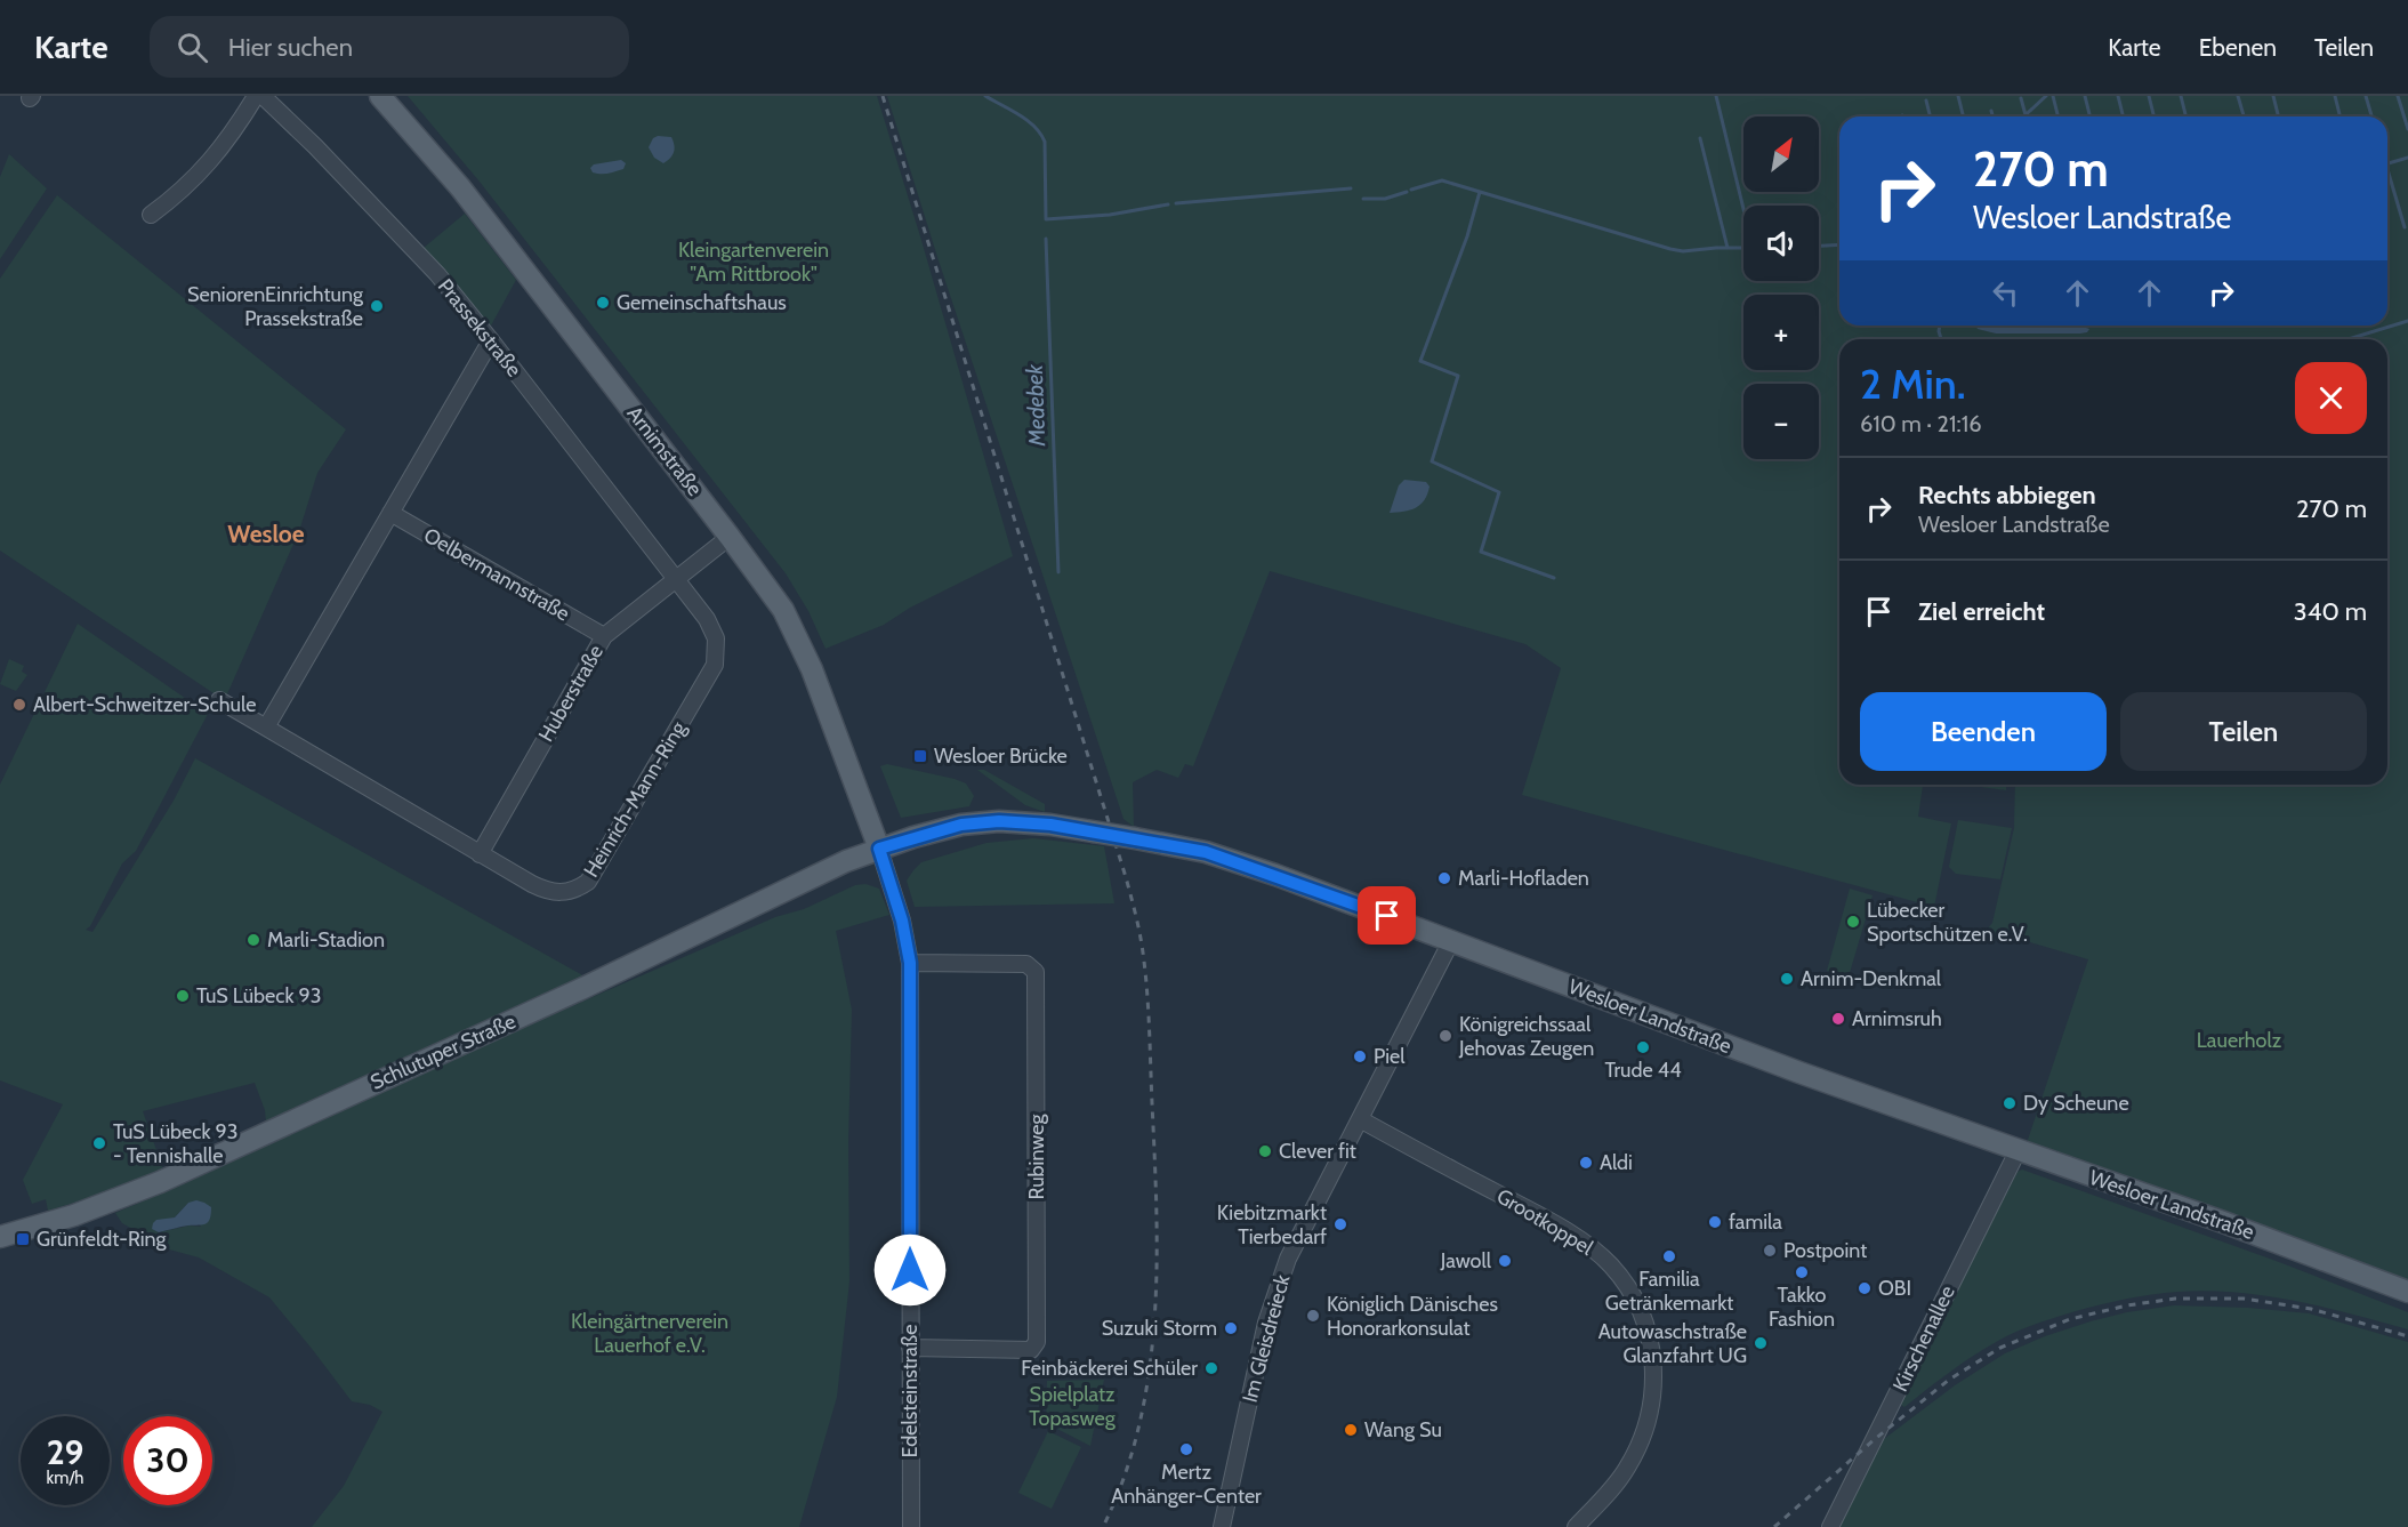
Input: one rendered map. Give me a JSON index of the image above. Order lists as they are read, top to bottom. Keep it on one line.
{"streets":{"main road":["Arnimstraße","Wesloer Landstraße","Schlutuper Straße"],"street":["Prassekstraße","Oelbermannstraße","Huberstraße","Heinrich-Mann-Ring","Rubinweg","Grootkoppel","Im Gleisdreieck","Kirschenallee","Edelsteinstraße"]},"crossings":[["Prassekstraße","Huberstraße"],["Prassekstraße","Heinrich-Mann-Ring"],["Arnimstraße","Huberstraße"],["Arnimstraße","Wesloer Landstraße"],["Arnimstraße","Schlutuper Straße"],["Arnimstraße","Edelsteinstraße"],["Oelbermannstraße","Huberstraße"],["Huberstraße","Heinrich-Mann-Ring"],["Wesloer Landstraße","Schlutuper Straße"],["Wesloer Landstraße","Im Gleisdreieck"],["Wesloer Landstraße","Kirschenallee"],["Wesloer Landstraße","Edelsteinstraße"],["Schlutuper Straße","Edelsteinstraße"],["Rubinweg","Edelsteinstraße"],["Grootkoppel","Im Gleisdreieck"]],"districts":["Wesloe"],"water":["Medebek"],"parks":["Kleingartenverein \"Am Rittbrook\"","Lauerholz","Kleingärtnerverein Lauerhof e.V.","Spielplatz Topasweg"],"places":{"other":["Gemeinschaftshaus","SeniorenEinrichtung Prassekstraße","Albert-Schweitzer-Schule","Marli-Hofladen","Lübecker Sportschützen e.V.","Marli-Stadion","Arnim-Denkmal","TuS Lübeck 93","Arnimsruh","Königreichssaal Jehovas Zeugen","Trude 44","Piel","Dy Scheune","TuS Lübeck 93 - Tennishalle","Clever fit","Aldi","famila","Kiebitzmarkt Tierbedarf","Postpoint","Familia Getränkemarkt","Jawoll","Takko Fashion","OBI","Königlich Dänisches Honorarkonsulat","Suzuki Storm","Autowaschstraße Glanzfahrt UG","Feinbäckerei Schüler","Wang Su","Mertz Anhänger-Center"],"transit":["Wesloer Brücke","Grünfeldt-Ring"]},"north":"top right","page":{"header":"Karte","search":"Hier suchen","nav":["Karte","Ebenen","Teilen"],"map_buttons":["+","−"],"turn":["270 m","Wesloer Landstraße"],"heading":["2 Min.","610 m · 21:16"],"list":[{"name":"Rechts abbiegen","note":"Wesloer Landstraße","value":"270 m"},{"name":"Ziel erreicht","value":"340 m"}],"buttons":["Beenden","Teilen"],"speed":"29 km/h","limit":"30"}}
